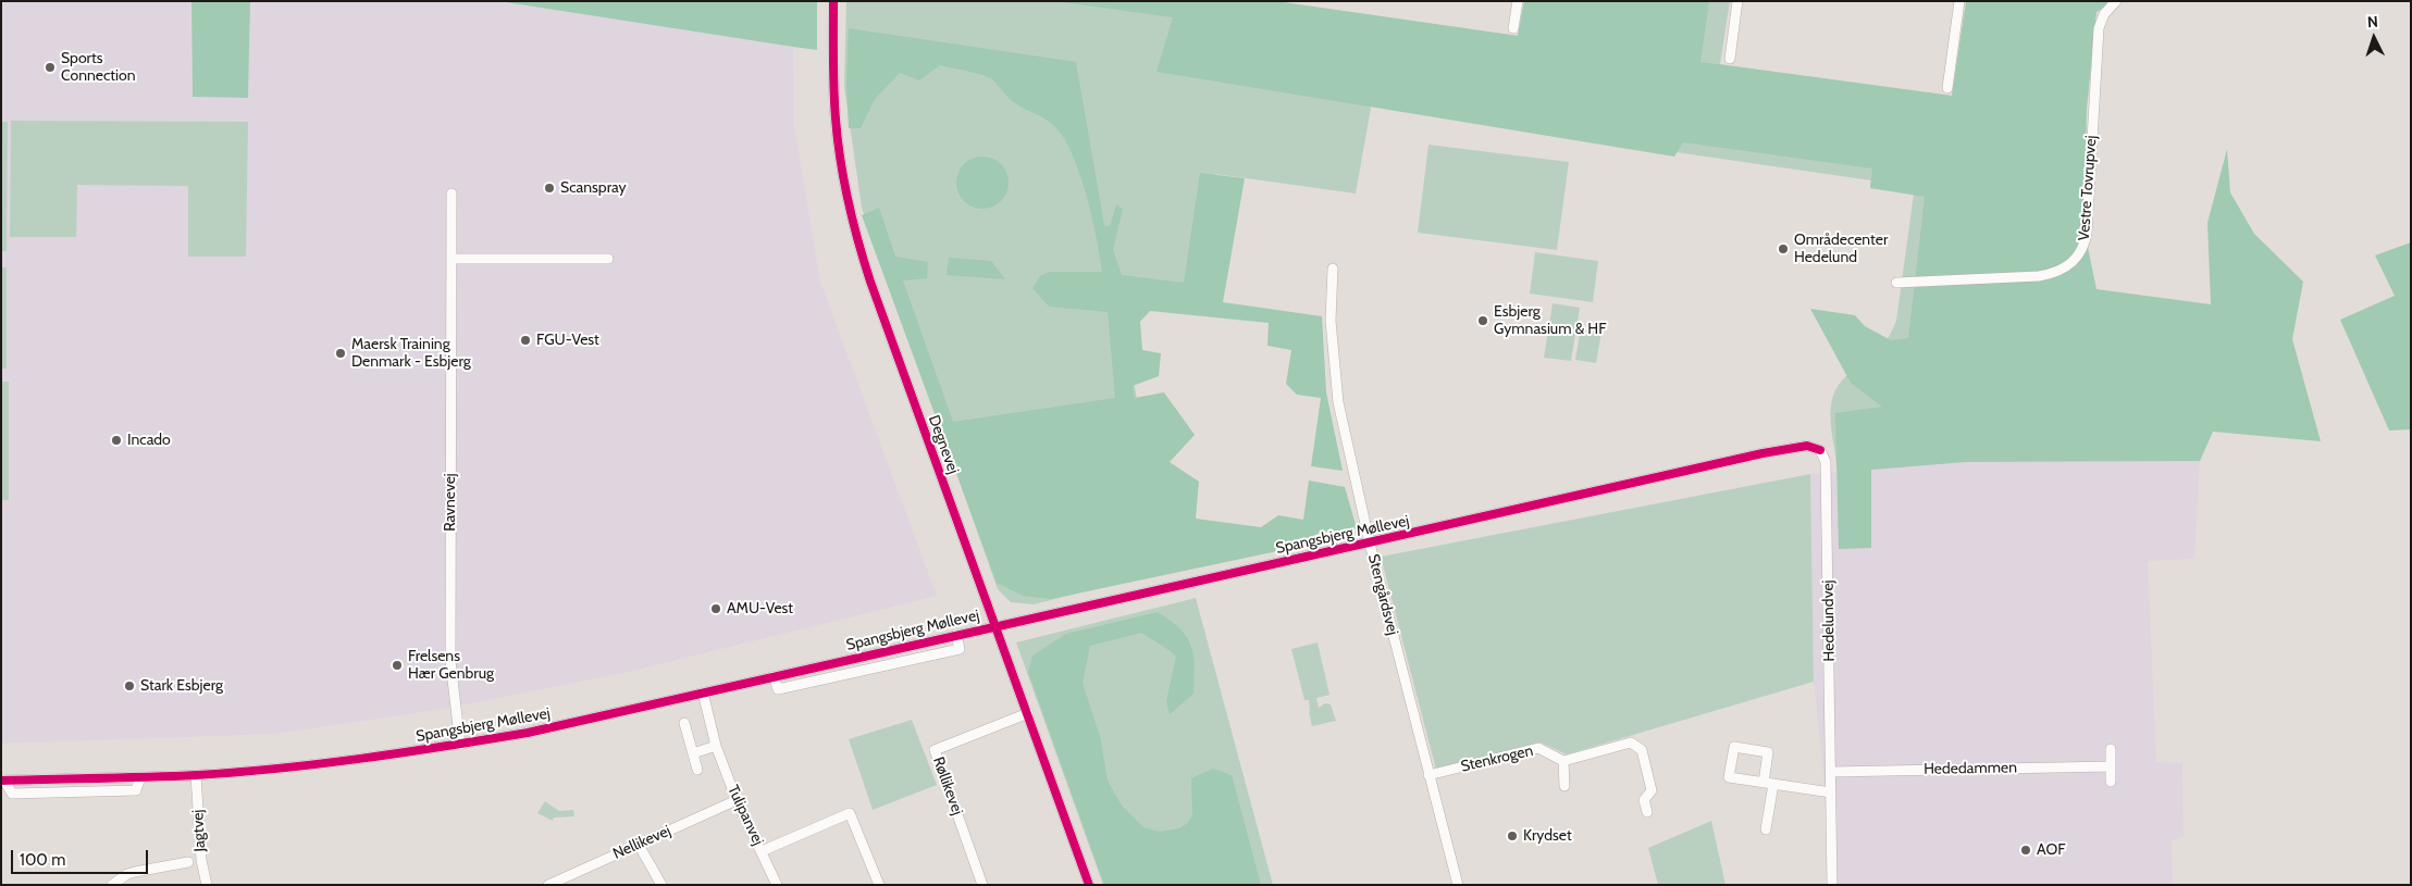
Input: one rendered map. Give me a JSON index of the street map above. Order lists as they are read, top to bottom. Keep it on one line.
{"streets":{"street":["Vestre Tovrupvej","Degnevej","Ravnevej","Spangsbjerg Møllevej","Stengårdsvej","Hedelundvej","Stenkrogen","Hededammen","Røllikevej","Tulipanvej","Jagtvej","Nellikevej"]},"crossings":[["Degnevej","Spangsbjerg Møllevej"],["Degnevej","Røllikevej"],["Ravnevej","Spangsbjerg Møllevej"],["Spangsbjerg Møllevej","Stengårdsvej"],["Spangsbjerg Møllevej","Hedelundvej"],["Spangsbjerg Møllevej","Tulipanvej"],["Spangsbjerg Møllevej","Jagtvej"],["Stengårdsvej","Stenkrogen"],["Hedelundvej","Hededammen"],["Tulipanvej","Nellikevej"]],"places":["Sports Connection","Scanspray","Områdecenter Hedelund","Esbjerg Gymnasium & HF","FGU-Vest","Maersk Training Denmark - Esbjerg","Incado","AMU-Vest","Frelsens Hær Genbrug","Stark Esbjerg","Krydset","AOF"],"scale_bar":"100 m","north":"top"}
